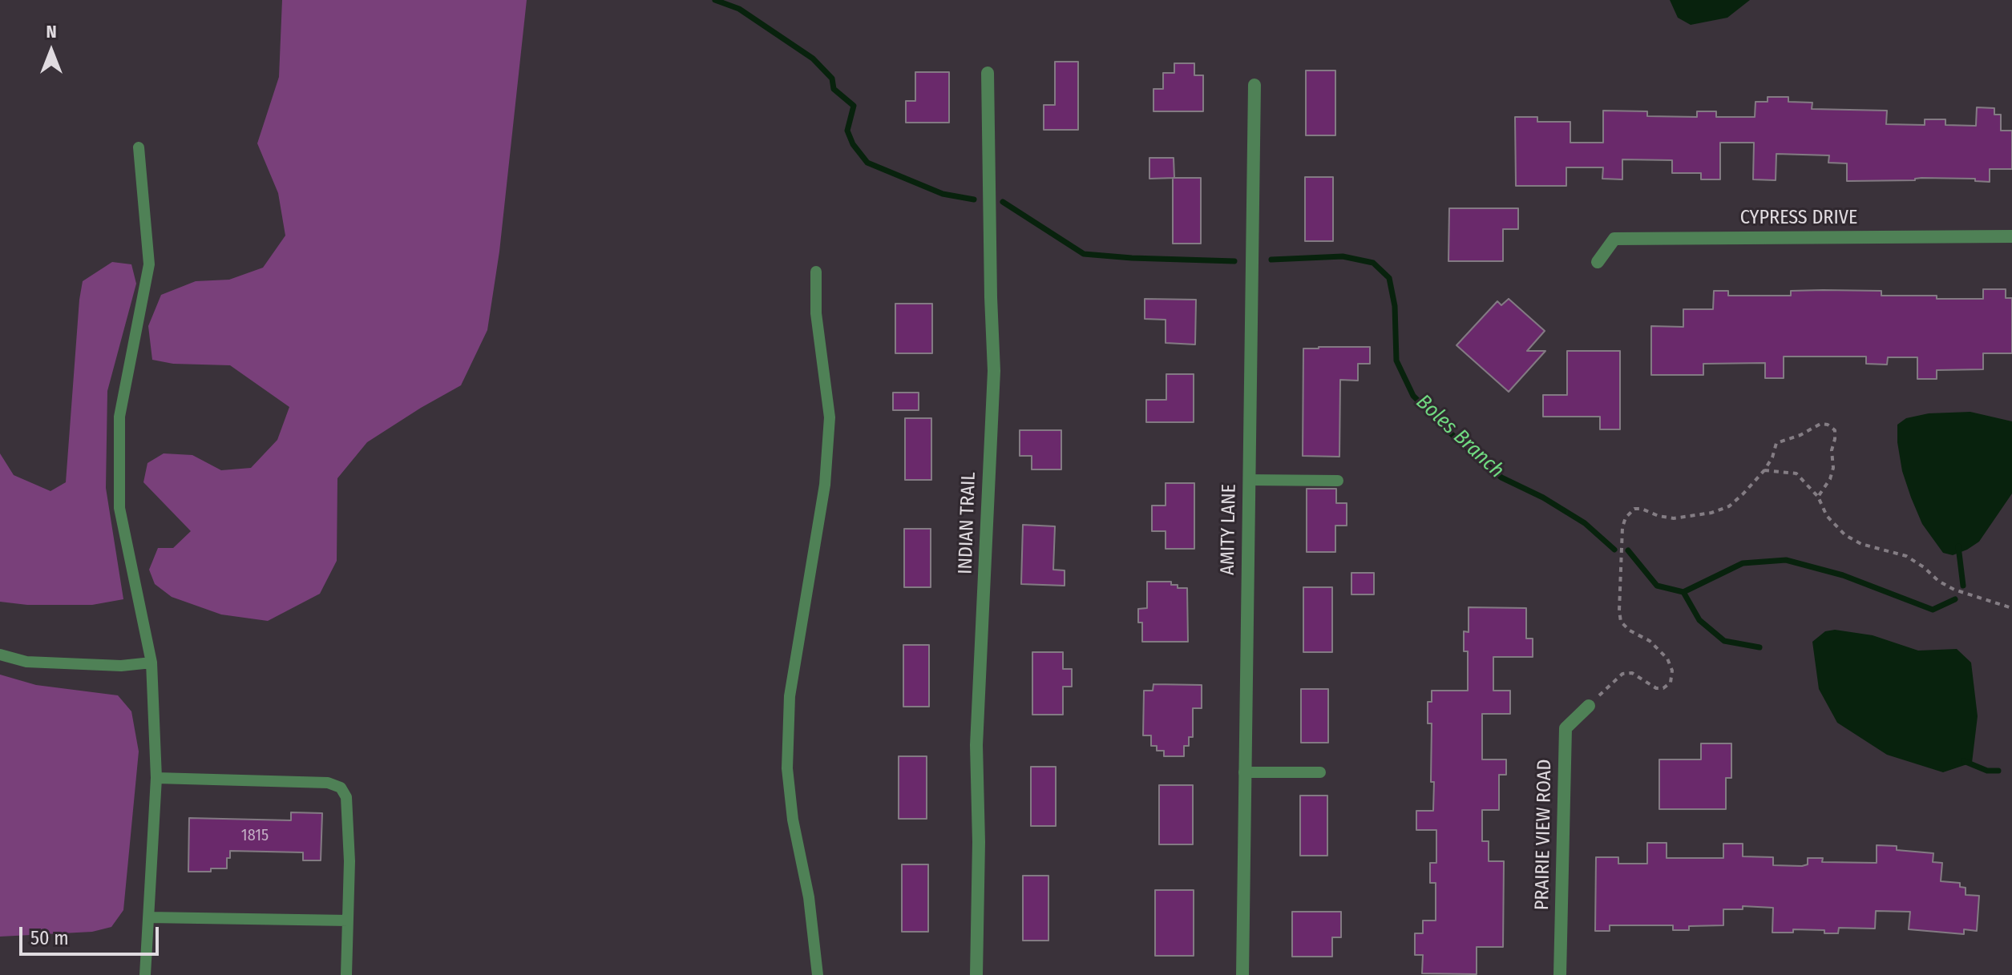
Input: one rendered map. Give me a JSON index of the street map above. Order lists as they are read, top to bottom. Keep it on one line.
{"streets":{"street":["CYPRESS DRIVE","INDIAN TRAIL","AMITY LANE","PRAIRIE VIEW ROAD"]},"water":["Boles Branch"],"house_numbers":["1815"],"scale_bar":"50 m","north":"top"}
